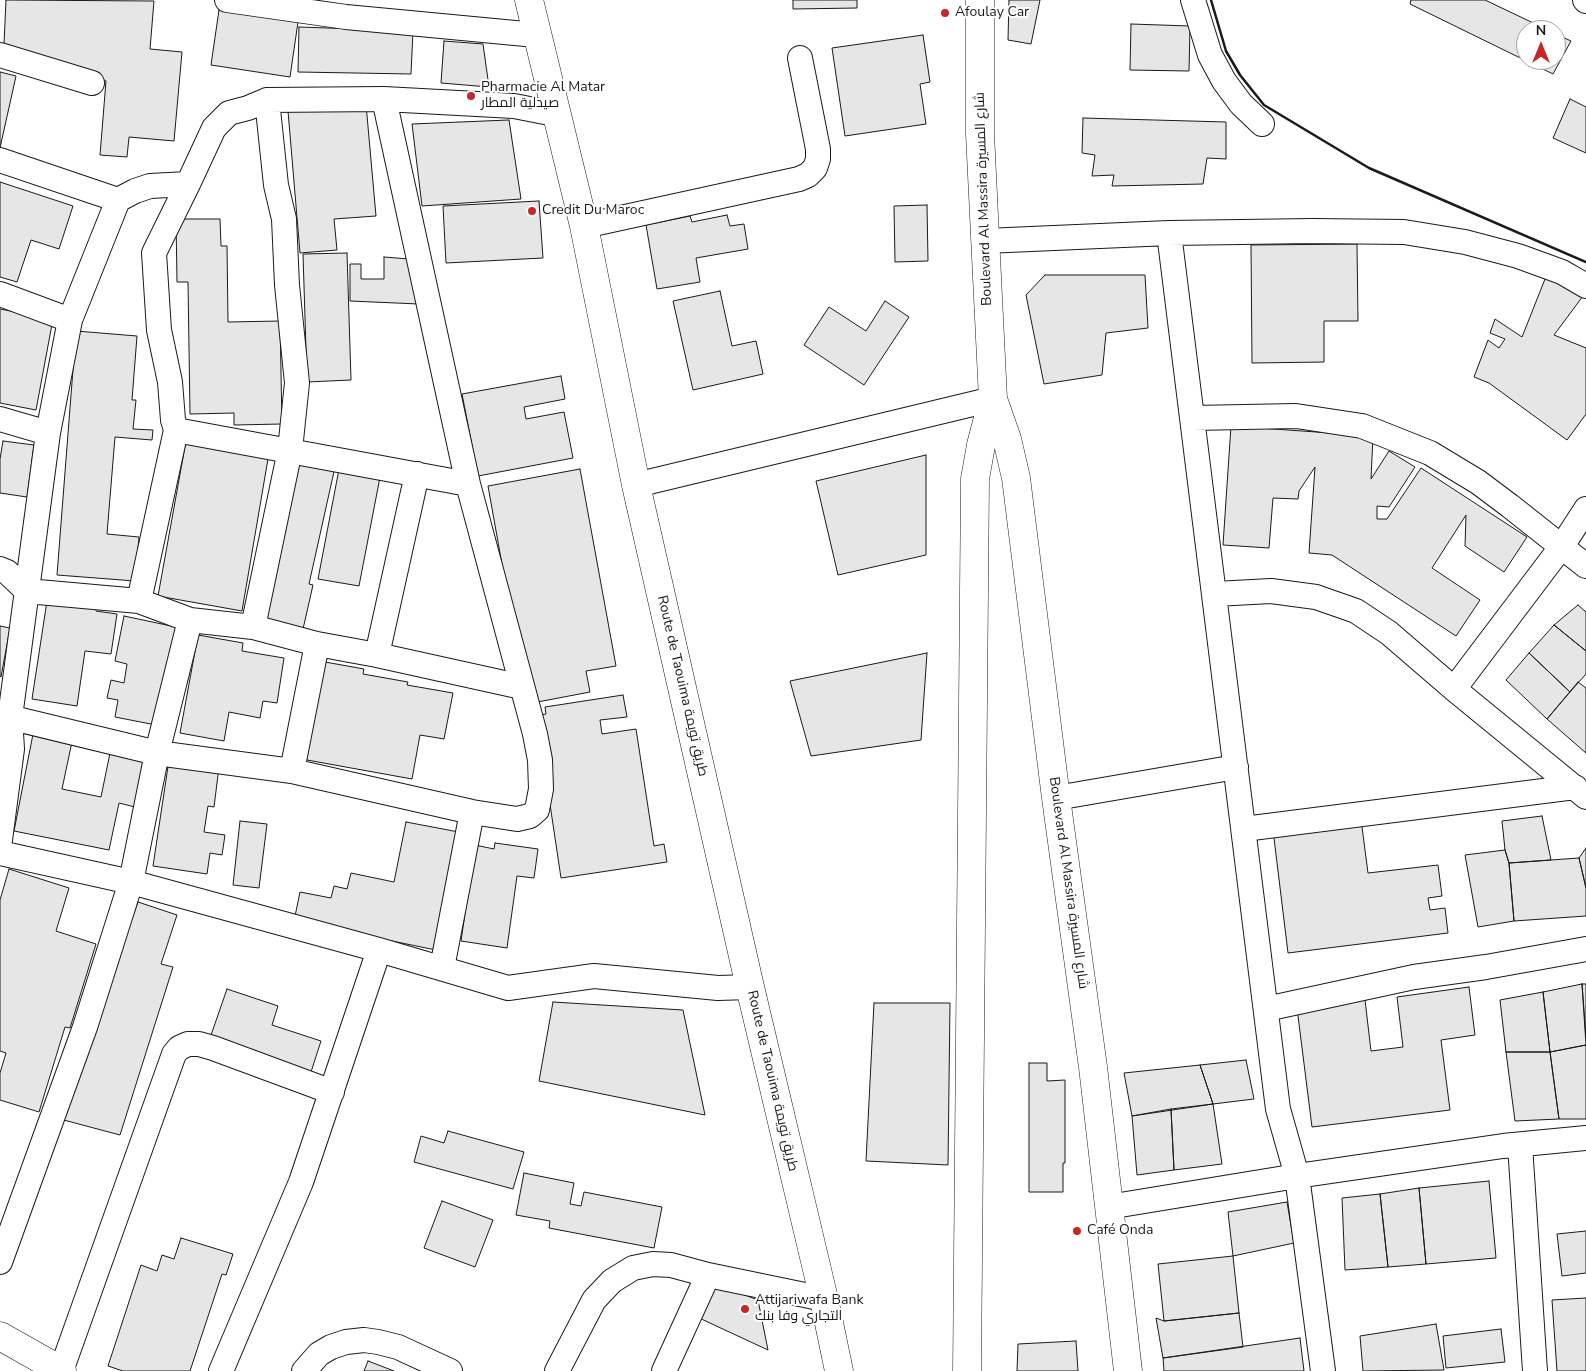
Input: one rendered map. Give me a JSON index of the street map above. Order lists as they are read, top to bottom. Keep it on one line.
{"streets":{"main road":["Boulevard Al Massira شارع المسيرة","Route de Taouima طريق تويمة"]},"places":["Afoulay Car","Pharmacie Al Matar صيدلية المطار","Credit Du Maroc","Café Onda","Attijariwafa Bank التجاري وفا بنك"],"north":"top"}
